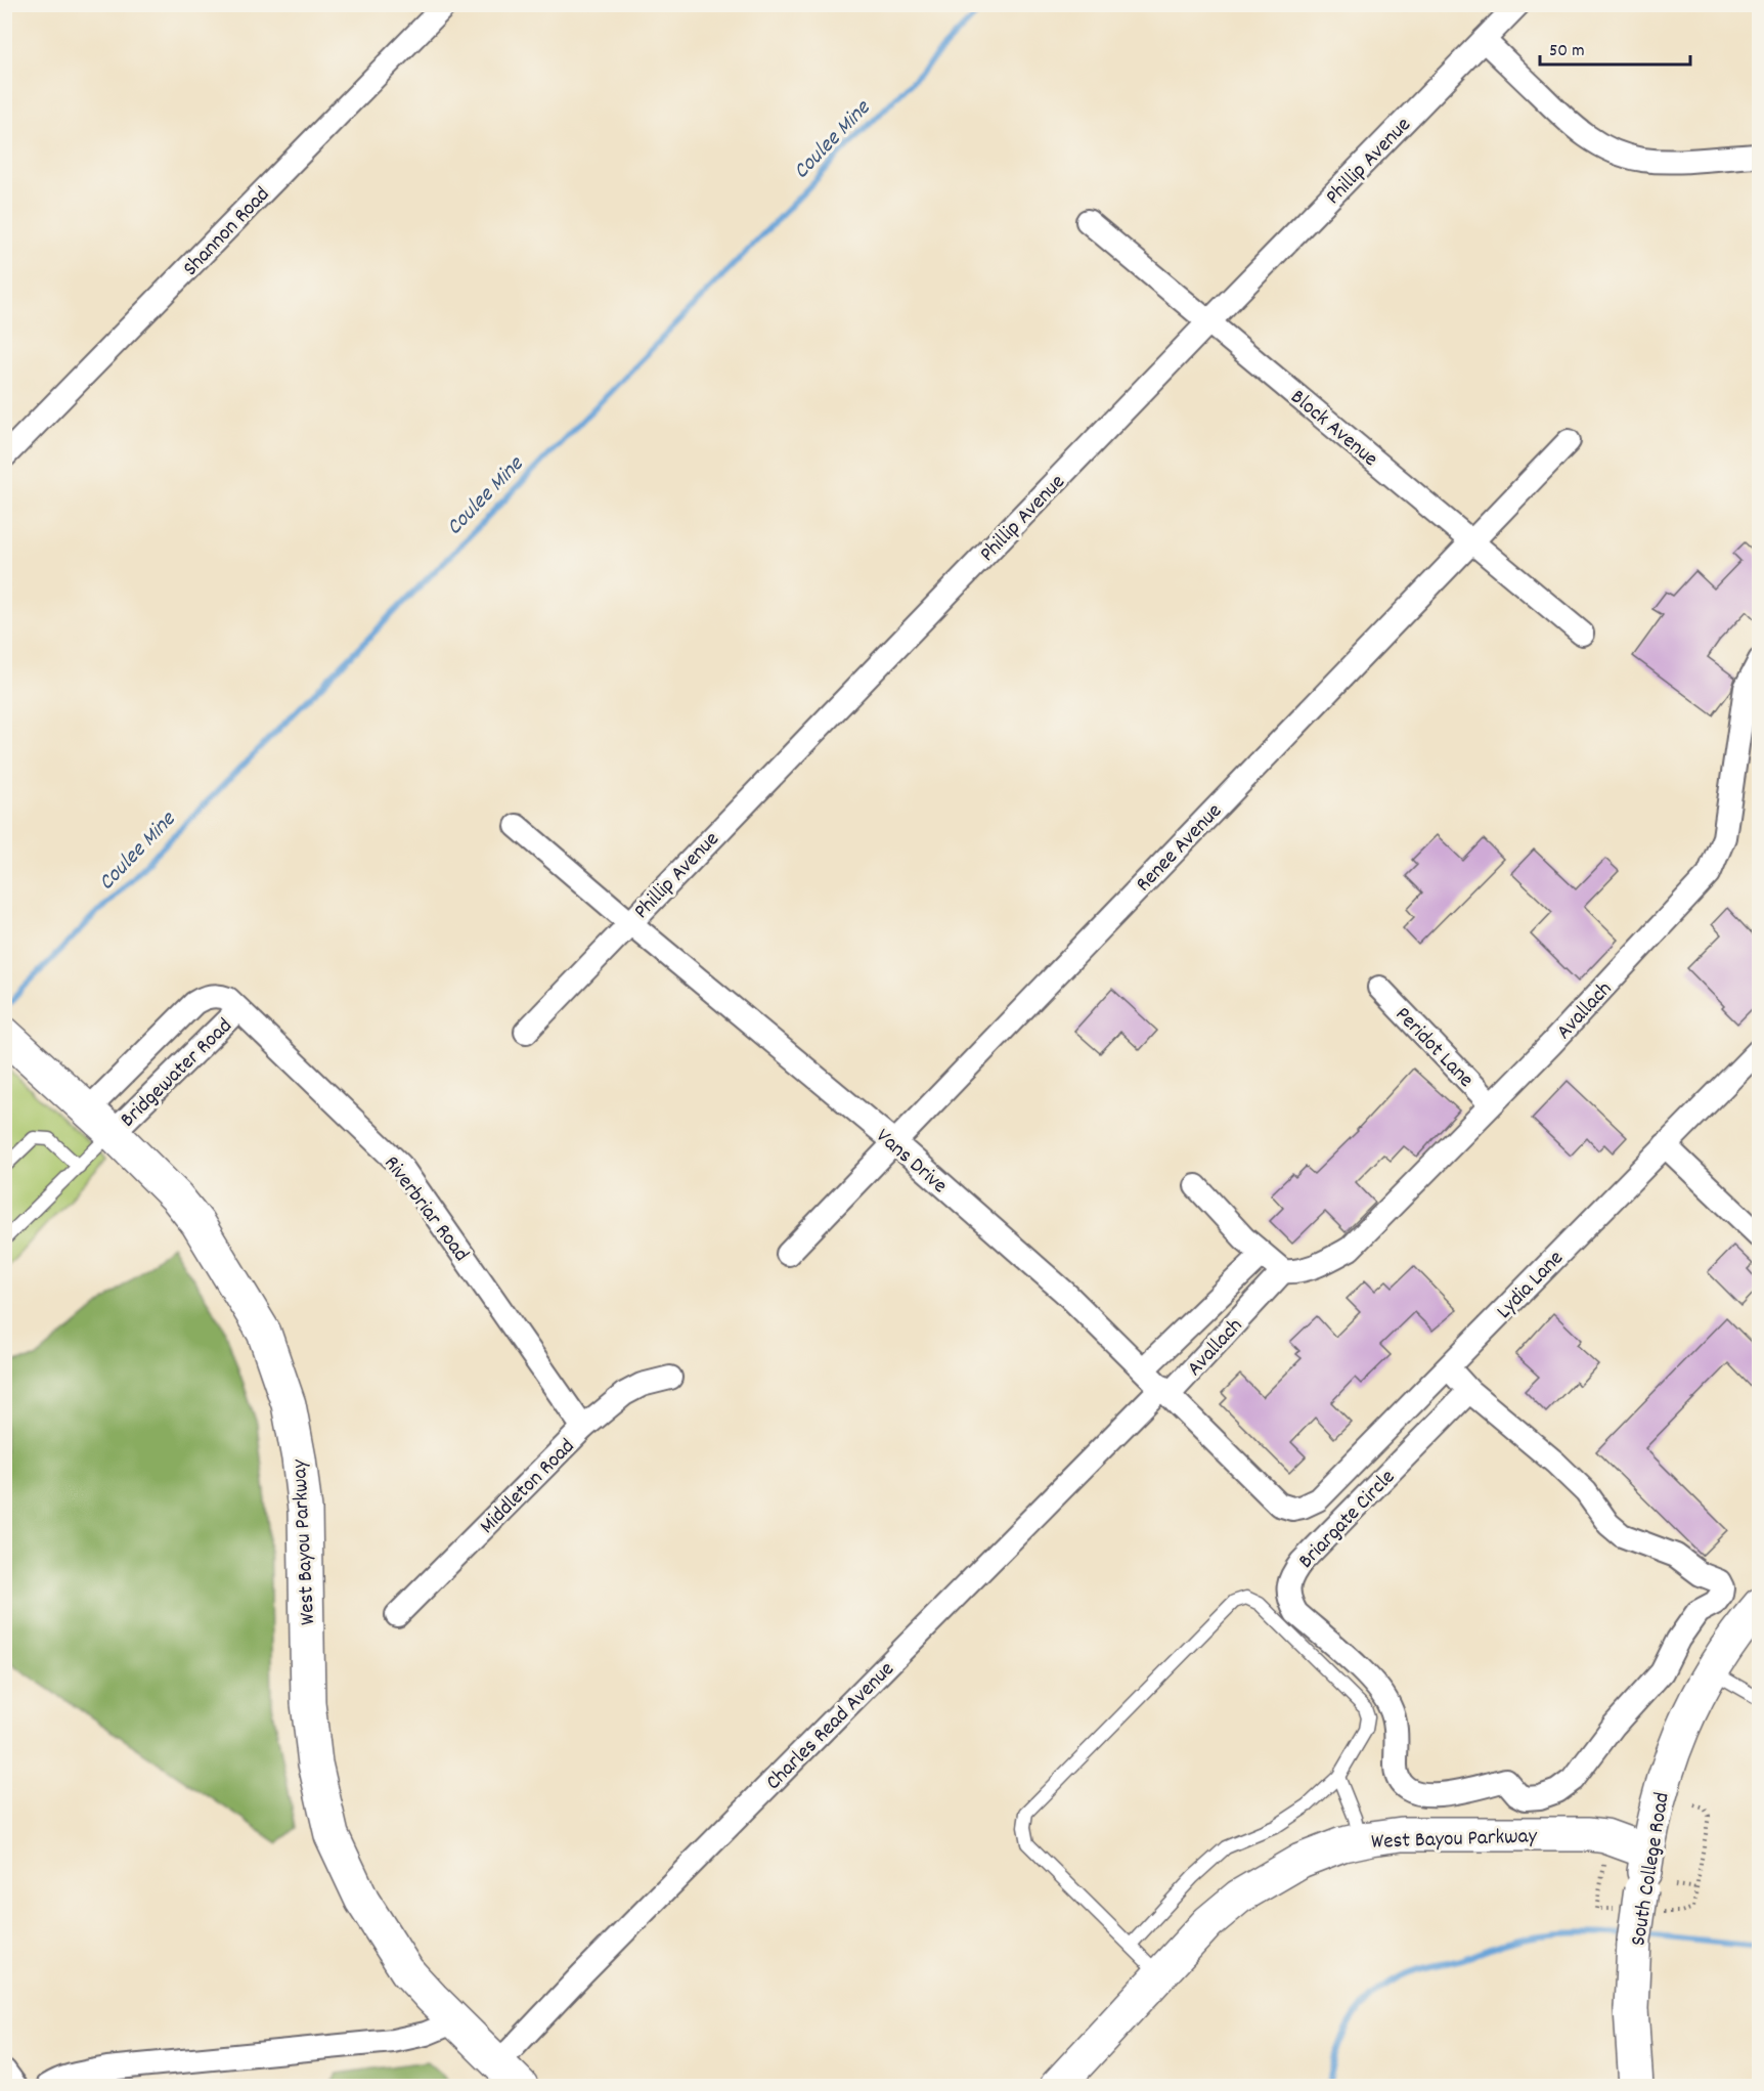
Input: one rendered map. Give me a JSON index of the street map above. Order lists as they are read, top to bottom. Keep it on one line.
{"streets":{"street":["Phillip Avenue","Shannon Road","Block Avenue","Renee Avenue","Avallach","Peridot Lane","Bridgewater Road","Vans Drive","Riverbriar Road","Lydia Lane","Middleton Road","Briargate Circle","West Bayou Parkway","Charles Read Avenue","South College Road"]},"crossings":[["Phillip Avenue","Block Avenue"],["Phillip Avenue","Vans Drive"],["Block Avenue","Renee Avenue"],["Renee Avenue","Vans Drive"],["Avallach","Peridot Lane"],["Avallach","Vans Drive"],["Avallach","Charles Read Avenue"],["Bridgewater Road","Riverbriar Road"],["Bridgewater Road","West Bayou Parkway"],["Vans Drive","Lydia Lane"],["Vans Drive","Charles Read Avenue"],["Riverbriar Road","Middleton Road"],["Lydia Lane","Briargate Circle"],["West Bayou Parkway","Charles Read Avenue"],["West Bayou Parkway","South College Road"]],"water":["Coulee Mine"],"scale_bar":"50 m"}
